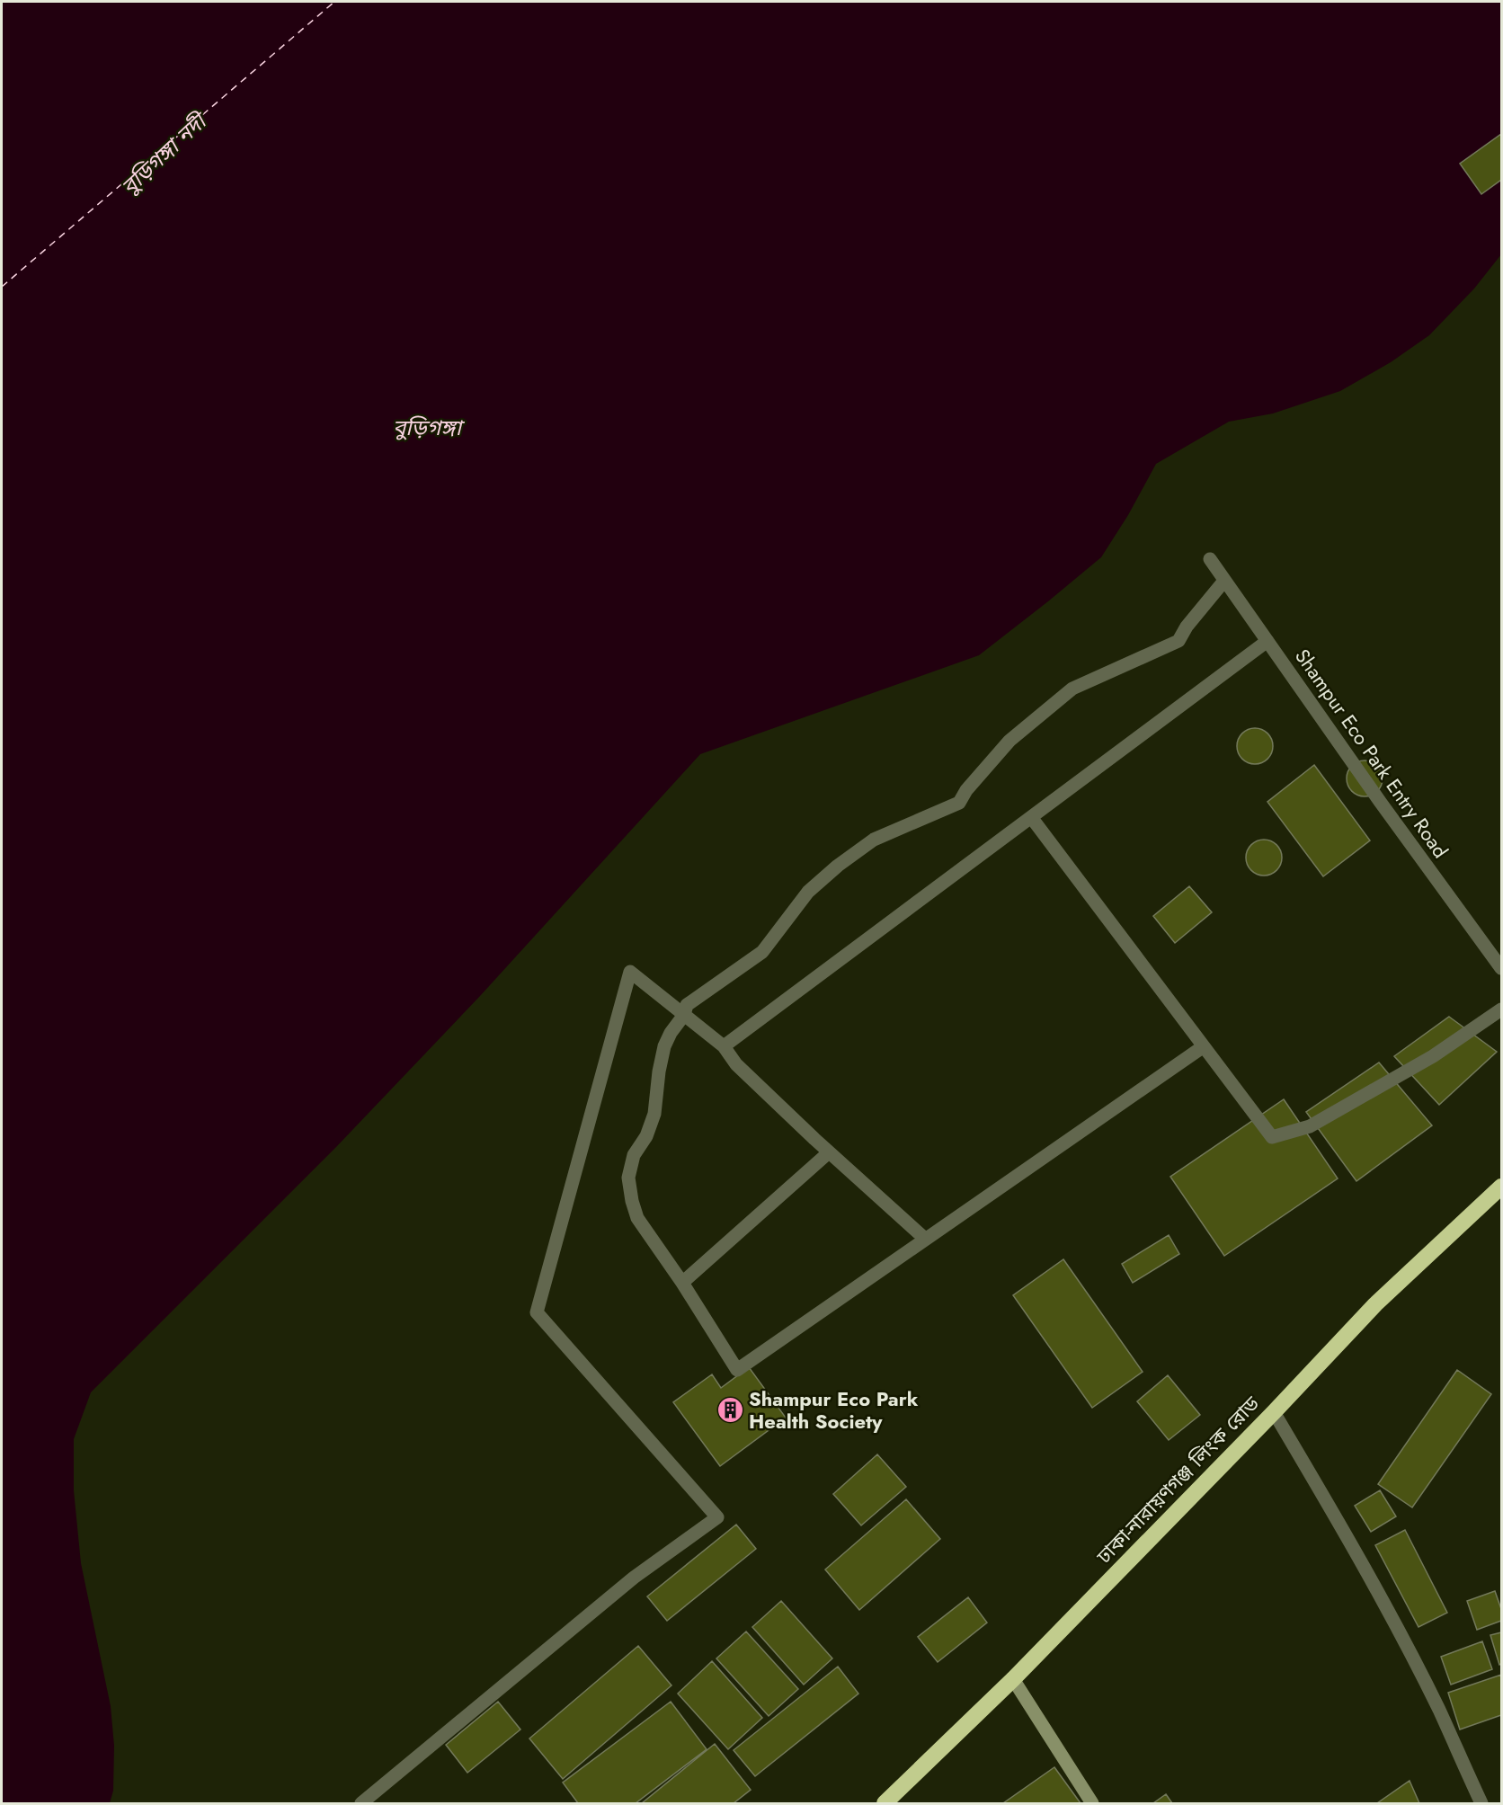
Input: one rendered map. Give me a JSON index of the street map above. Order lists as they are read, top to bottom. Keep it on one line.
{"streets":{"highway":["ঢাকা-নারায়ণগঞ্জ লিংক রোড"],"street":["Shampur Eco Park Entry Road"]},"water":["বুড়িগঙ্গা নদী","বুড়িগঙ্গা"],"places":{"building":["Shampur Eco Park Health Society"]}}
